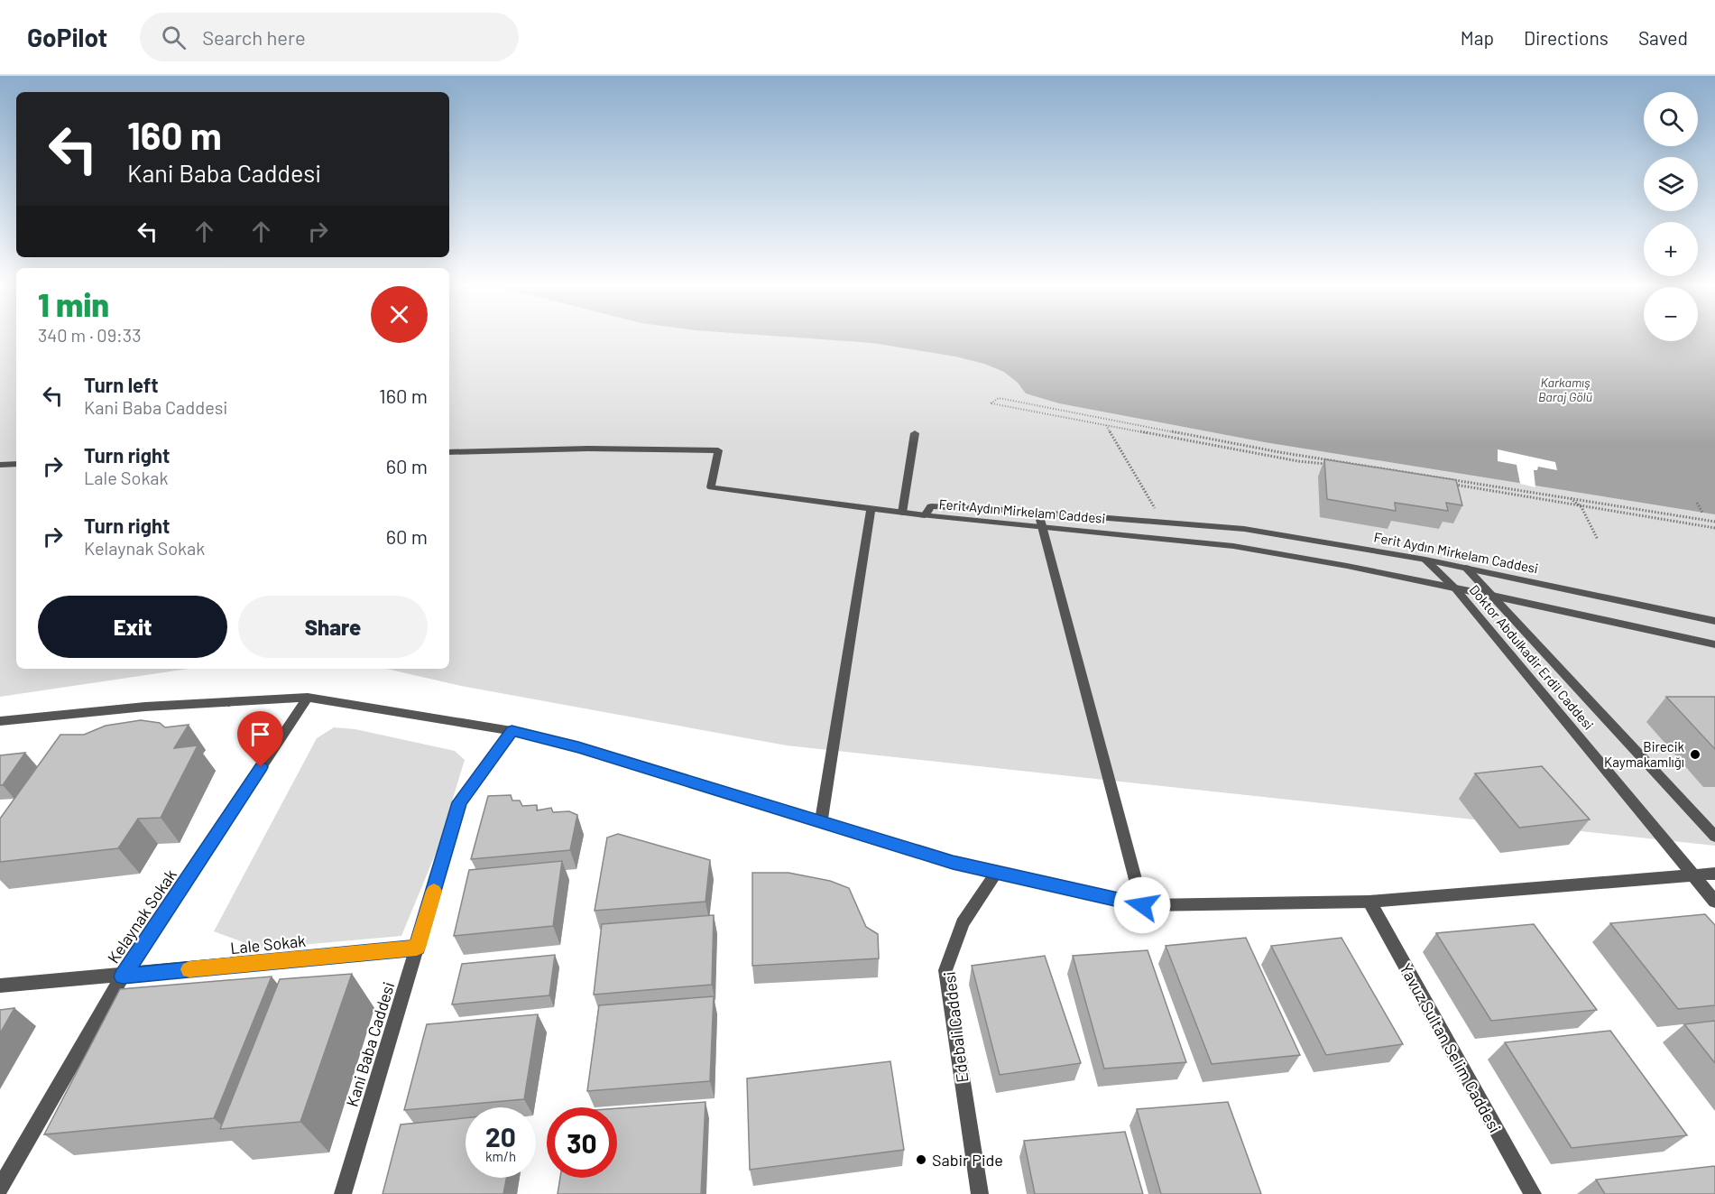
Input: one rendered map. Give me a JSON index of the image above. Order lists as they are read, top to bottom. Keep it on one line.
{"streets":{"street":["Ferit Aydın Mirkelam Caddesi","Doktor Abdulkadir Erdil Caddesi","Kelaynak Sokak","Lale Sokak","Edebali Caddesi","Kani Baba Caddesi","Yavuz Sultan Selim Caddesi"]},"crossings":[["Ferit Aydın Mirkelam Caddesi","Doktor Abdulkadir Erdil Caddesi"],["Kelaynak Sokak","Lale Sokak"],["Lale Sokak","Kani Baba Caddesi"]],"water":["Karkamış Baraj Gölü"],"places":["Birecik Kaymakamlığı","Sabir Pide"],"page":{"header":"GoPilot","search":"Search here","nav":["Map","Directions","Saved"],"map_buttons":["+","−"],"turn":["160 m","Kani Baba Caddesi"],"heading":["1 min","340 m · 09:33"],"list":[{"name":"Turn left","note":"Kani Baba Caddesi","value":"160 m"},{"name":"Turn right","note":"Lale Sokak","value":"60 m"},{"name":"Turn right","note":"Kelaynak Sokak","value":"60 m"}],"buttons":["Exit","Share"],"speed":"20 km/h","limit":"30"}}
